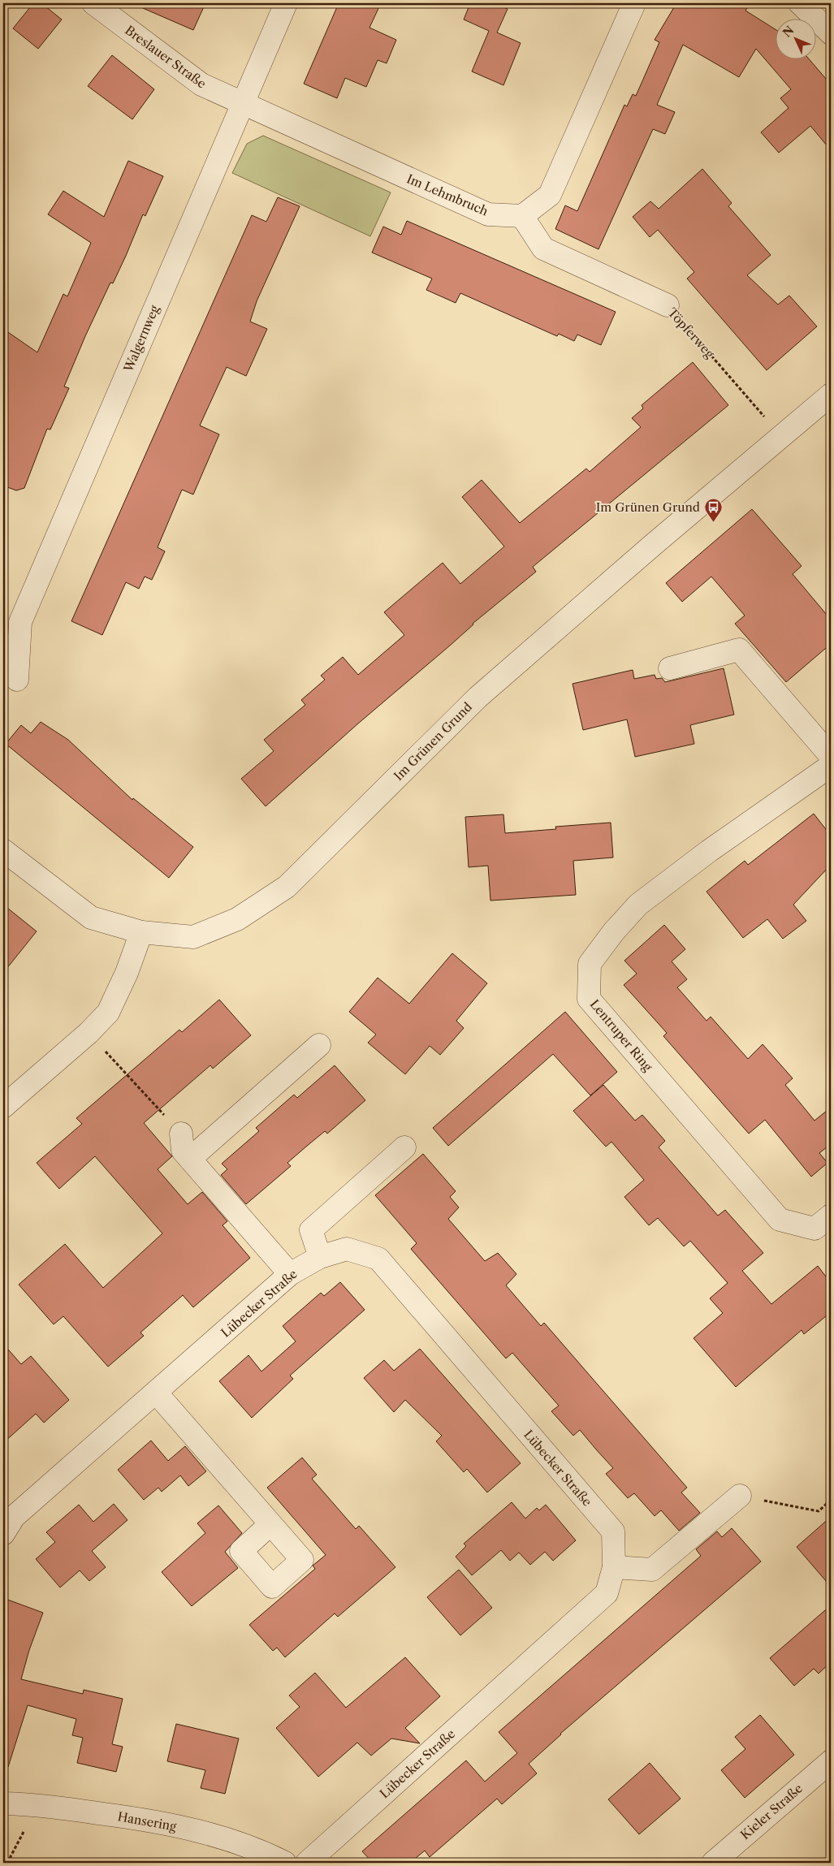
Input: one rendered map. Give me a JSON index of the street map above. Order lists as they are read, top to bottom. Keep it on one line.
{"streets":{"street":["Breslauer Straße","Im Lehmbruch","Töpferweg","Walgernweg","Im Grünen Grund","Lentruper Ring","Lübecker Straße","Kieler Straße","Hansering"]},"crossings":[["Breslauer Straße","Im Lehmbruch"],["Breslauer Straße","Walgernweg"],["Im Lehmbruch","Töpferweg"],["Im Lehmbruch","Walgernweg"],["Töpferweg","Im Grünen Grund"]],"places":{"bus stop":["Im Grünen Grund"]},"north":"top left"}
